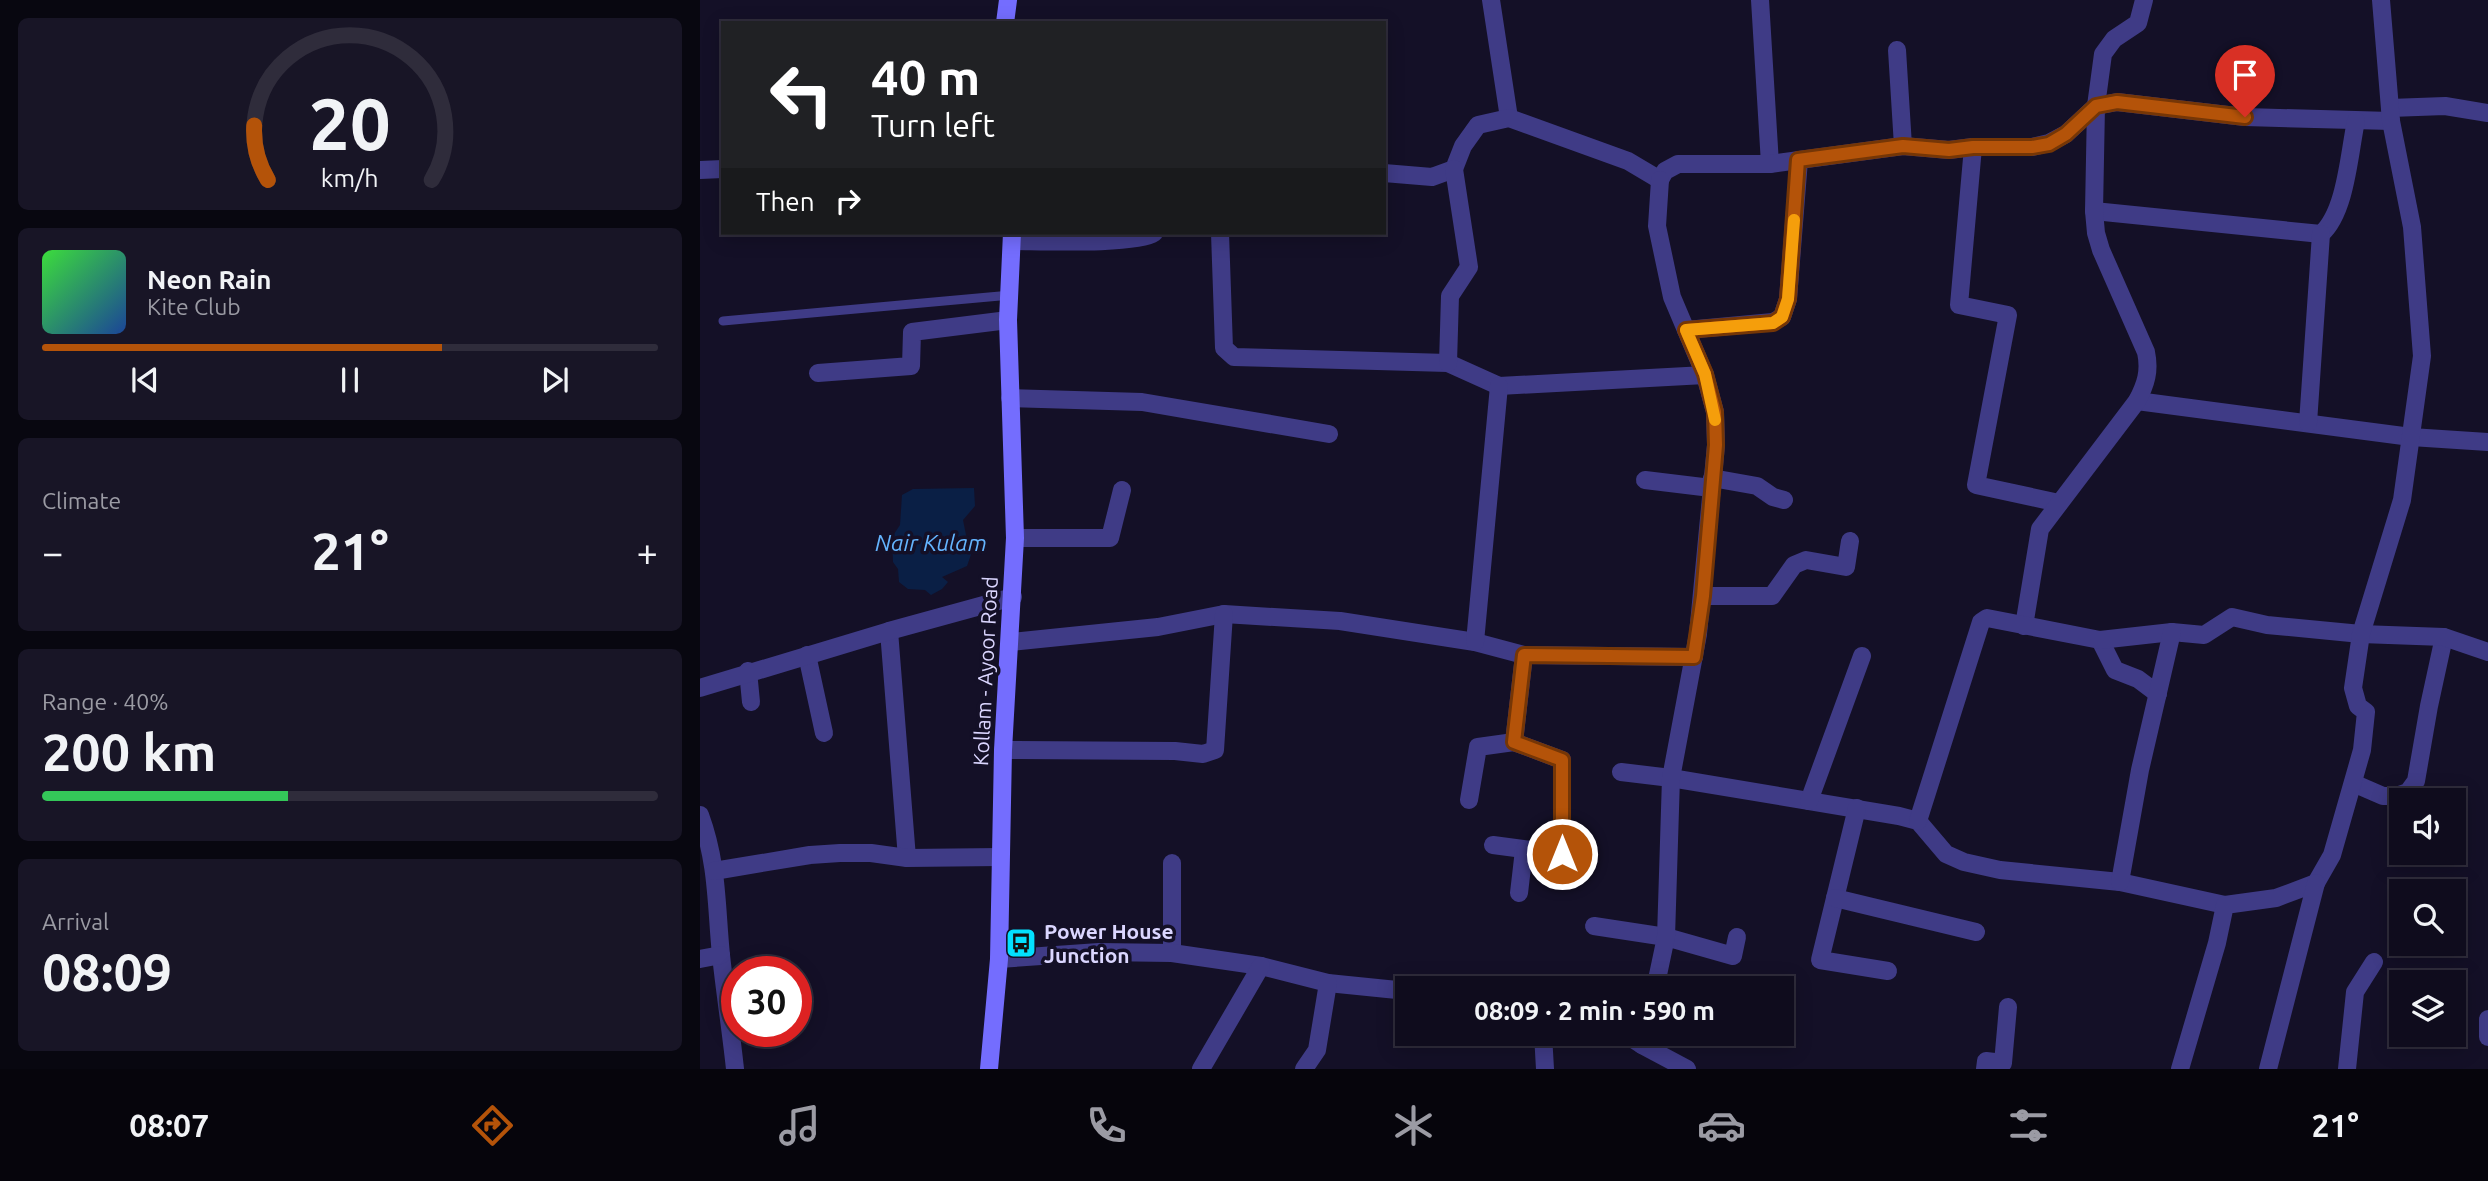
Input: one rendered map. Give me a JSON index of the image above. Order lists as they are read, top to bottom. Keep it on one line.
{"streets":{"main road":["Kollam - Ayoor Road"]},"water":["Nair Kulam"],"places":{"bus stop":["Power House Junction"]},"page":{"turn":["40 m","Turn left"],"then":"Then","song":["Neon Rain","Kite Club"],"tile":["Climate",["Range · 40%","200 km"],["Arrival","08:09"]],"heat":["−","21°","+"],"limit":"30","trip":"08:09 · 2 min · 590 m","tabs":["08:07","21°"],"gauge":["20","km/h"]}}
